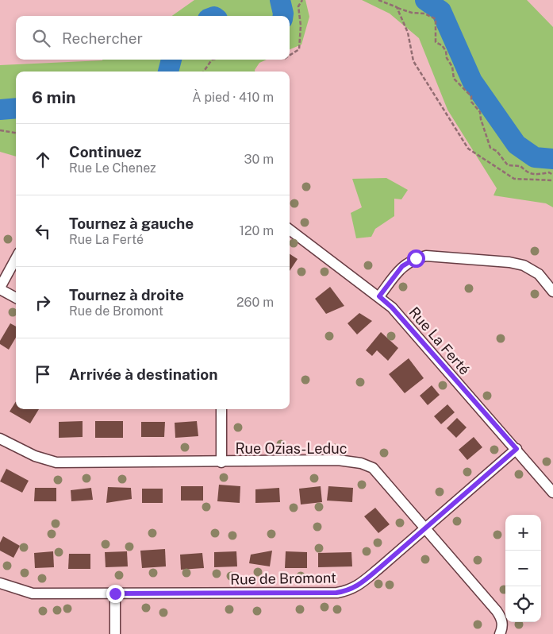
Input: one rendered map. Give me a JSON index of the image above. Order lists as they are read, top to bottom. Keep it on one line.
{"streets":{"street":["Rue La Ferté","Rue Ozias-Leduc","Rue de Bromont"]},"crossings":[["Rue La Ferté","Rue de Bromont"],["Rue Ozias-Leduc","Rue de Bromont"]],"page":{"search":"Rechercher","heading":["6 min","À pied · 410 m"],"list":[["Continuez","Rue Le Chenez","30 m"],["Tournez à gauche","Rue La Ferté","120 m"],["Tournez à droite","Rue de Bromont","260 m"],"Arrivée à destination"],"map_buttons":["+","−"]}}
